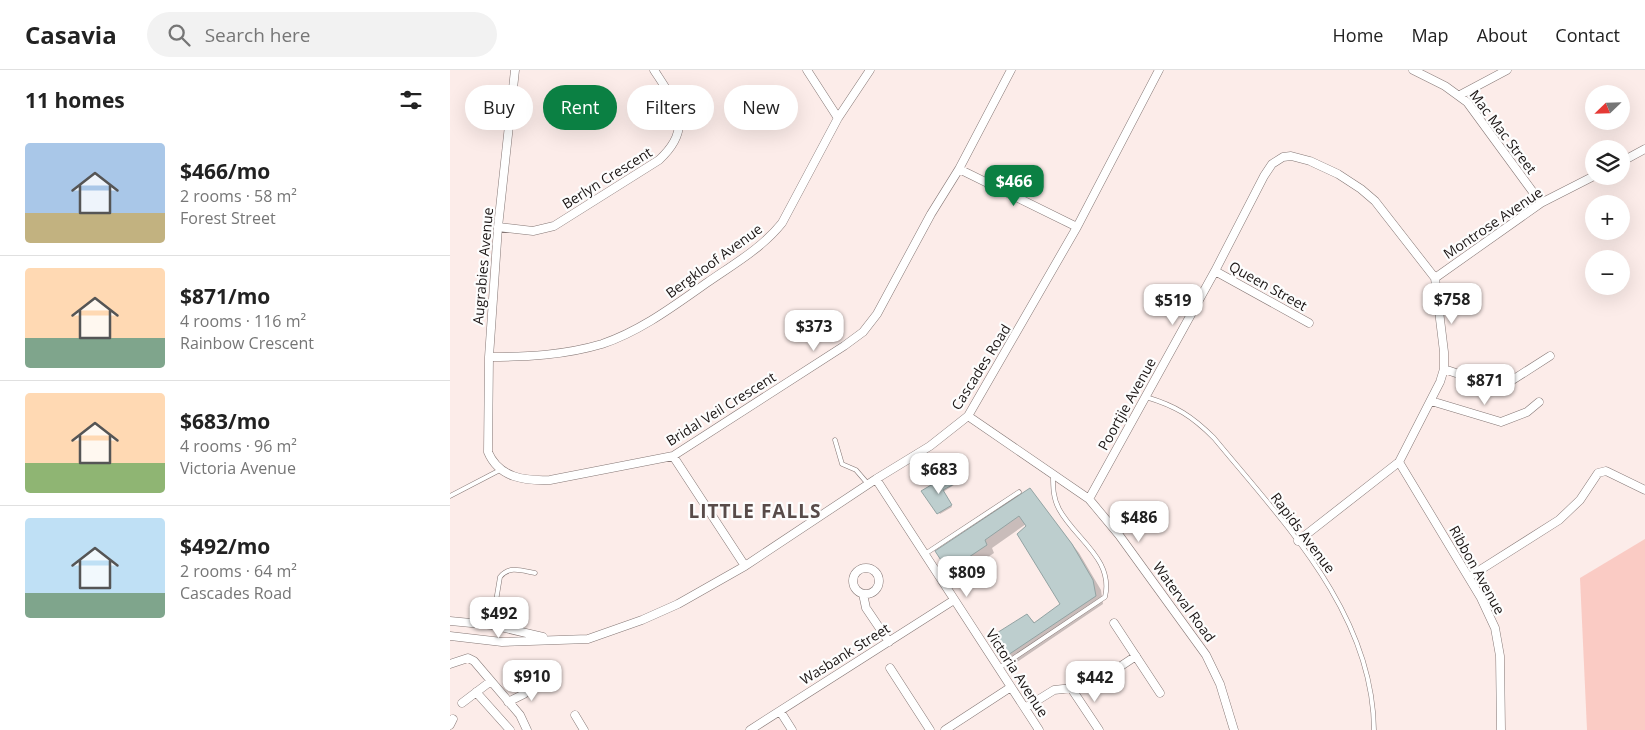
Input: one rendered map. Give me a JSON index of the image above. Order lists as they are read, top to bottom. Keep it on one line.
{"streets":{"street":["Mac Mac Street","Berlyn Crescent","Montrose Avenue","Bergkloof Avenue","Augrabies Avenue","Queen Street","Cascades Road","Poortjie Avenue","Bridal Veil Crescent","Ribbon Avenue","Waterval Road","Wasbank Street","Victoria Avenue"],"lane":["Rapids Avenue"]},"crossings":[["Mac Mac Street","Montrose Avenue"],["Berlyn Crescent","Augrabies Avenue"],["Montrose Avenue","Poortjie Avenue"],["Bergkloof Avenue","Augrabies Avenue"],["Augrabies Avenue","Bridal Veil Crescent"],["Queen Street","Poortjie Avenue"],["Cascades Road","Waterval Road"],["Cascades Road","Victoria Avenue"],["Poortjie Avenue","Rapids Avenue"],["Poortjie Avenue","Waterval Road"],["Wasbank Street","Victoria Avenue"]],"districts":["LITTLE FALLS"],"north":"bottom left","page":{"header":"Casavia","search":"Search here","nav":["Home","Map","About","Contact"],"heading":"11 homes","map_buttons":["+","−"],"chip":["Buy","Rent","Filters","New"],"list":[{"name":"$466/mo","note":"2 rooms · 58 m² · Forest Street"},{"name":"$871/mo","note":"4 rooms · 116 m² · Rainbow Crescent"},{"name":"$683/mo","note":"4 rooms · 96 m² · Victoria Avenue"},{"name":"$492/mo","note":"2 rooms · 64 m² · Cascades Road"}],"price":["$466","$758","$519","$373","$871","$683","$486","$809","$492","$910","$442"]}}
